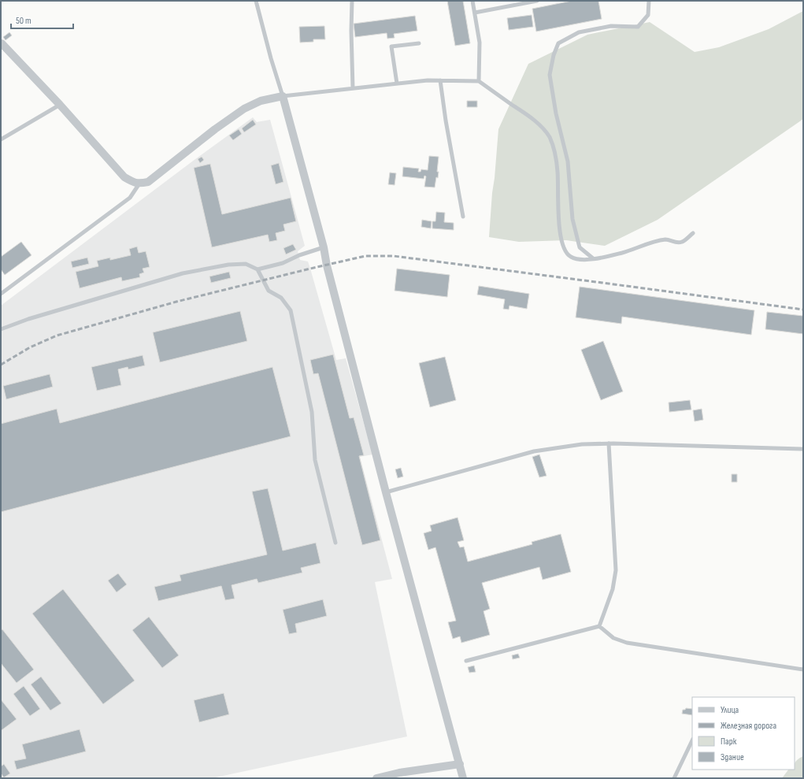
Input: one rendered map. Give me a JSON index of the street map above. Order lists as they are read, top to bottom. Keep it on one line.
{"legend":["Улица","Железная дорога","Парк","Здание"],"scale_bar":"50 m"}
